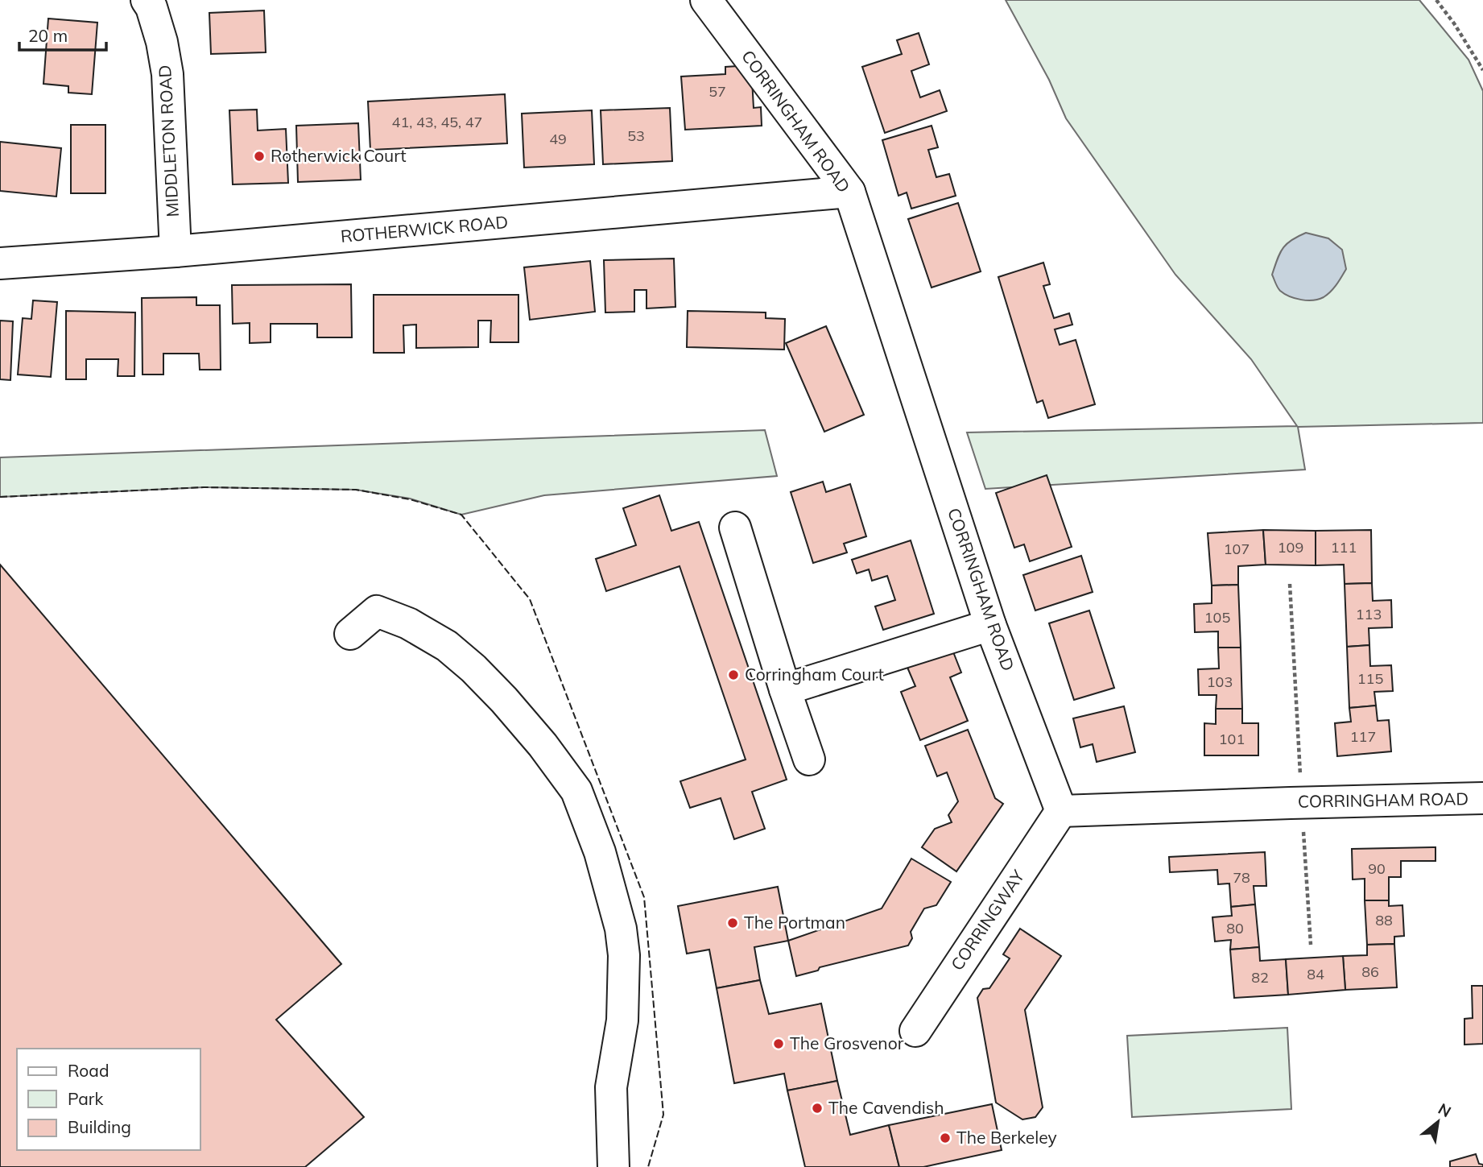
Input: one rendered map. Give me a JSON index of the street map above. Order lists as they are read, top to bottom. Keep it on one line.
{"streets":{"street":["CORRINGHAM ROAD","MIDDLETON ROAD","ROTHERWICK ROAD","CORRINGWAY"]},"crossings":[["CORRINGHAM ROAD","ROTHERWICK ROAD"],["CORRINGHAM ROAD","CORRINGWAY"],["MIDDLETON ROAD","ROTHERWICK ROAD"]],"places":["Rotherwick Court","Corringham Court","The Portman","The Grosvenor","The Cavendish","The Berkeley"],"house_numbers":["57","41, 43, 45, 47","53","49","109","111","107","113","105","115","103","117","101","90","78","88","80","86","84","82"],"legend":["Road","Park","Building"],"scale_bar":"20 m","north":"top right"}
